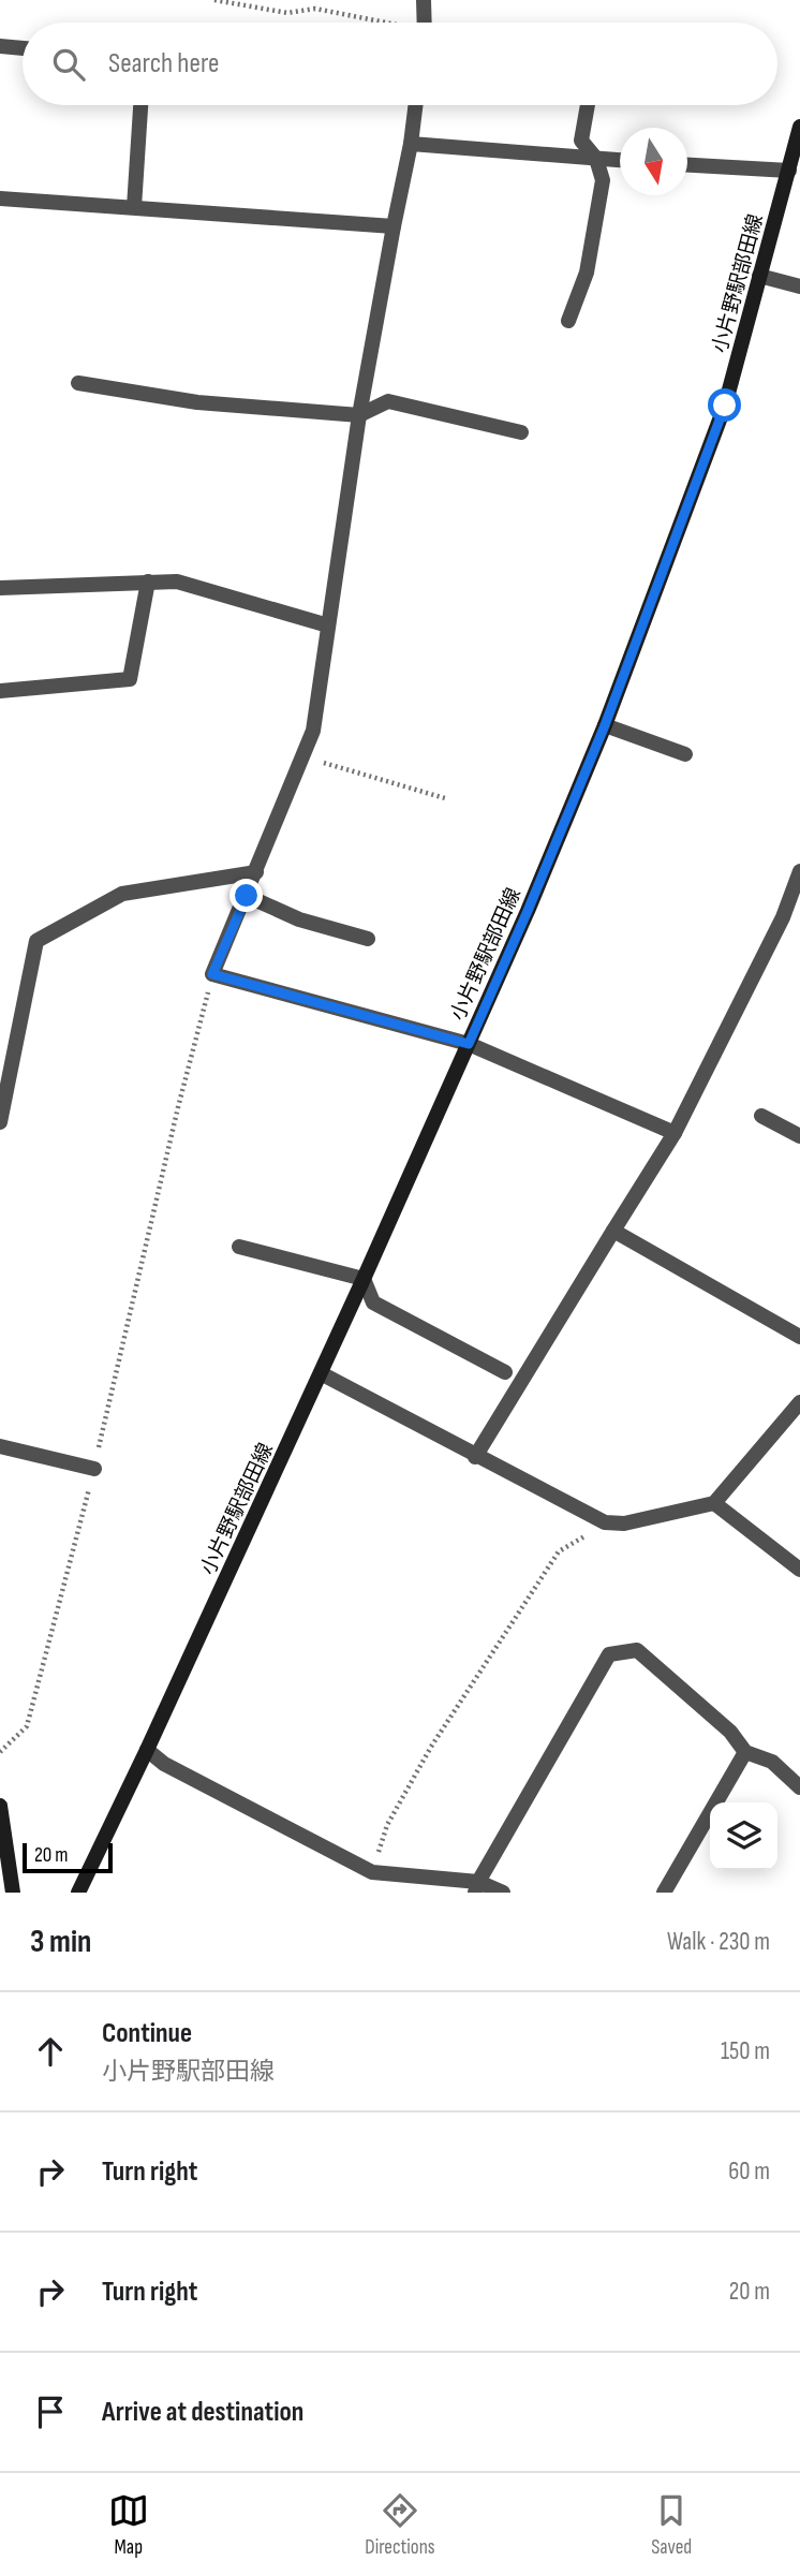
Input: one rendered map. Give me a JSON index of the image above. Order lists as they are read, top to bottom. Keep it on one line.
{"streets":{"main road":["小片野駅部田線"]},"scale_bar":"20 m","north":"bottom","page":{"search":"Search here","scale":"20 m","heading":["3 min","Walk · 230 m"],"list":[["Continue","小片野駅部田線","150 m"],["Turn right","60 m"],["Turn right","20 m"],"Arrive at destination"],"nav":["Map","Directions","Saved"]}}
